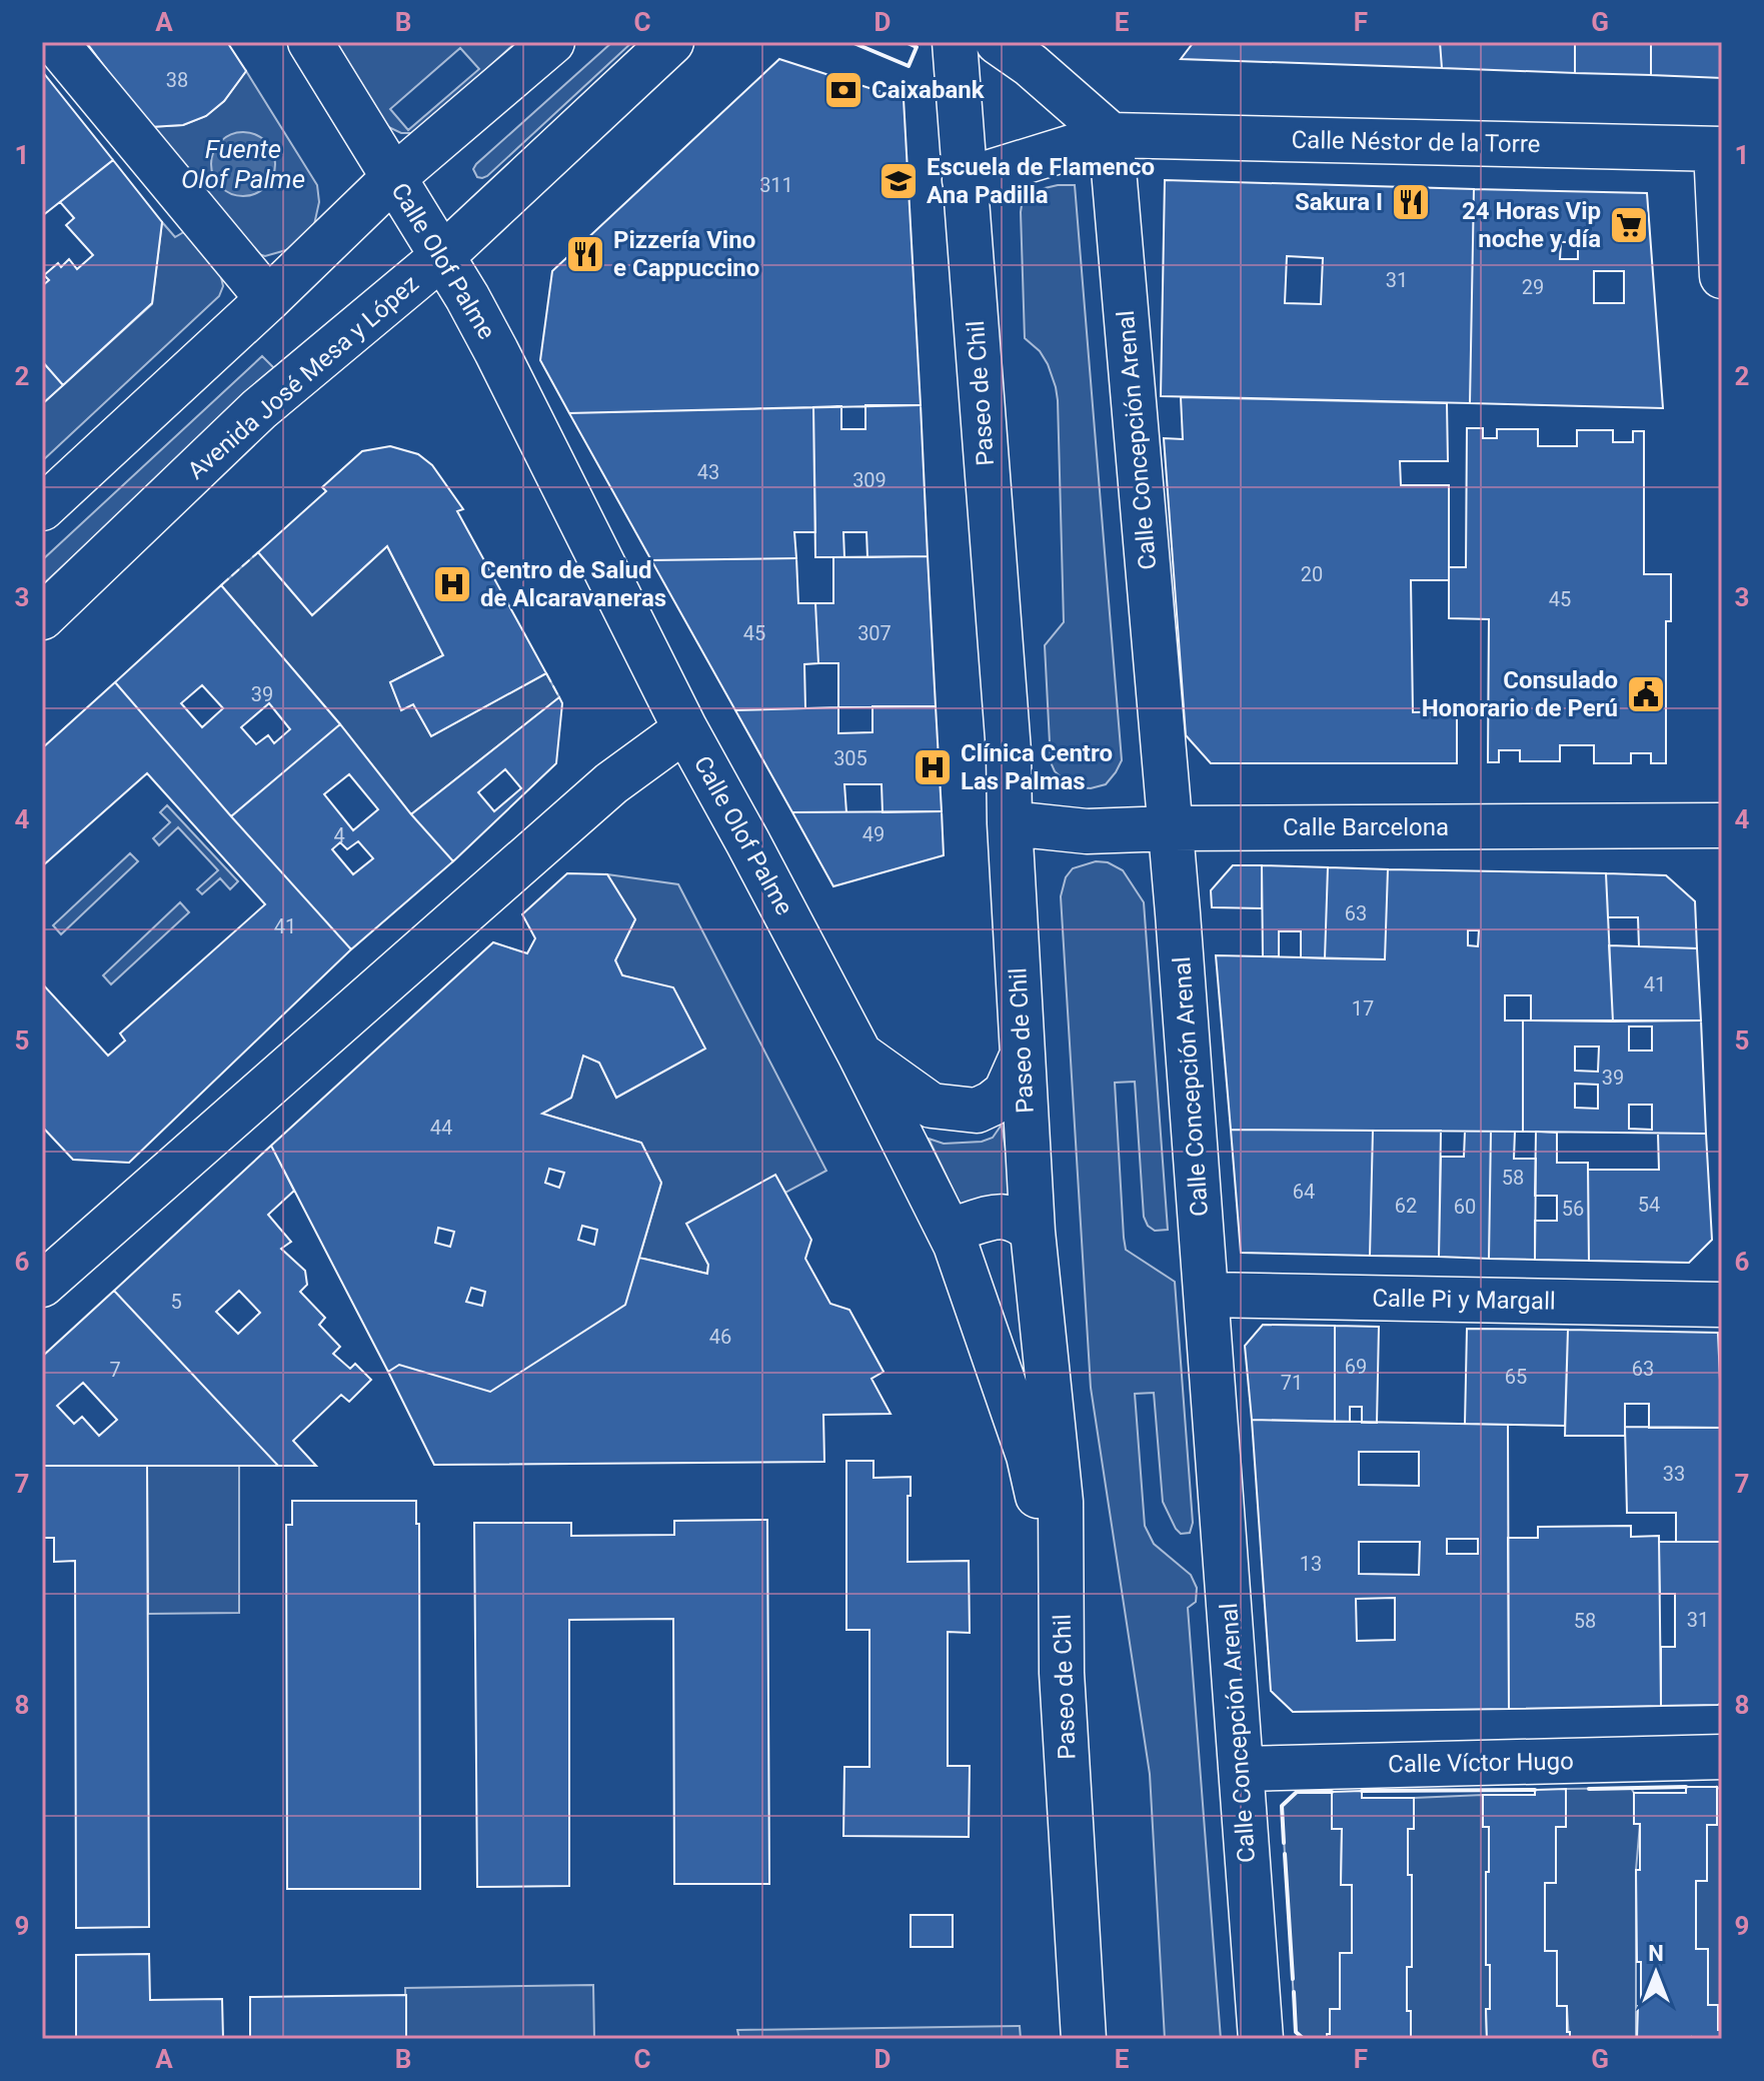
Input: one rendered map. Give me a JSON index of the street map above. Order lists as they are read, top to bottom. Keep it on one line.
{"streets":{"street":["Calle Néstor de la Torre","Calle Olof Palme","Avenida José Mesa y López","Paseo de Chil","Calle Concepción Arenal","Calle Barcelona","Calle Pi y Margall","Calle Víctor Hugo"]},"crossings":[["Calle Néstor de la Torre","Paseo de Chil"],["Calle Néstor de la Torre","Calle Concepción Arenal"],["Calle Olof Palme","Avenida José Mesa y López"],["Calle Olof Palme","Paseo de Chil"],["Paseo de Chil","Calle Barcelona"],["Calle Concepción Arenal","Calle Barcelona"],["Calle Concepción Arenal","Calle Pi y Margall"],["Calle Concepción Arenal","Calle Víctor Hugo"]],"water":["Fuente Olof Palme"],"places":{"bank":["Caixabank"],"school or university":["Escuela de Flamenco Ana Padilla"],"restaurant":["Sakura I","Pizzería Vino e Cappuccino"],"supermarket":["24 Horas Vip noche y día"],"hospital":["Centro de Salud de Alcaravaneras","Clínica Centro Las Palmas"],"public building":["Consulado Honorario de Perú"]},"house_numbers":["38","311","31","29","43","309","20","45","45","307","39","305","49","4","63","41","41","17","39","44","58","64","54","62","60","56","5","46","69","63","7","65","71","33","13","31","58"],"north":"top","grid":{"columns":["A","B","C","D","E","F","G"],"rows":["1","2","3","4","5","6","7","8","9"]}}
